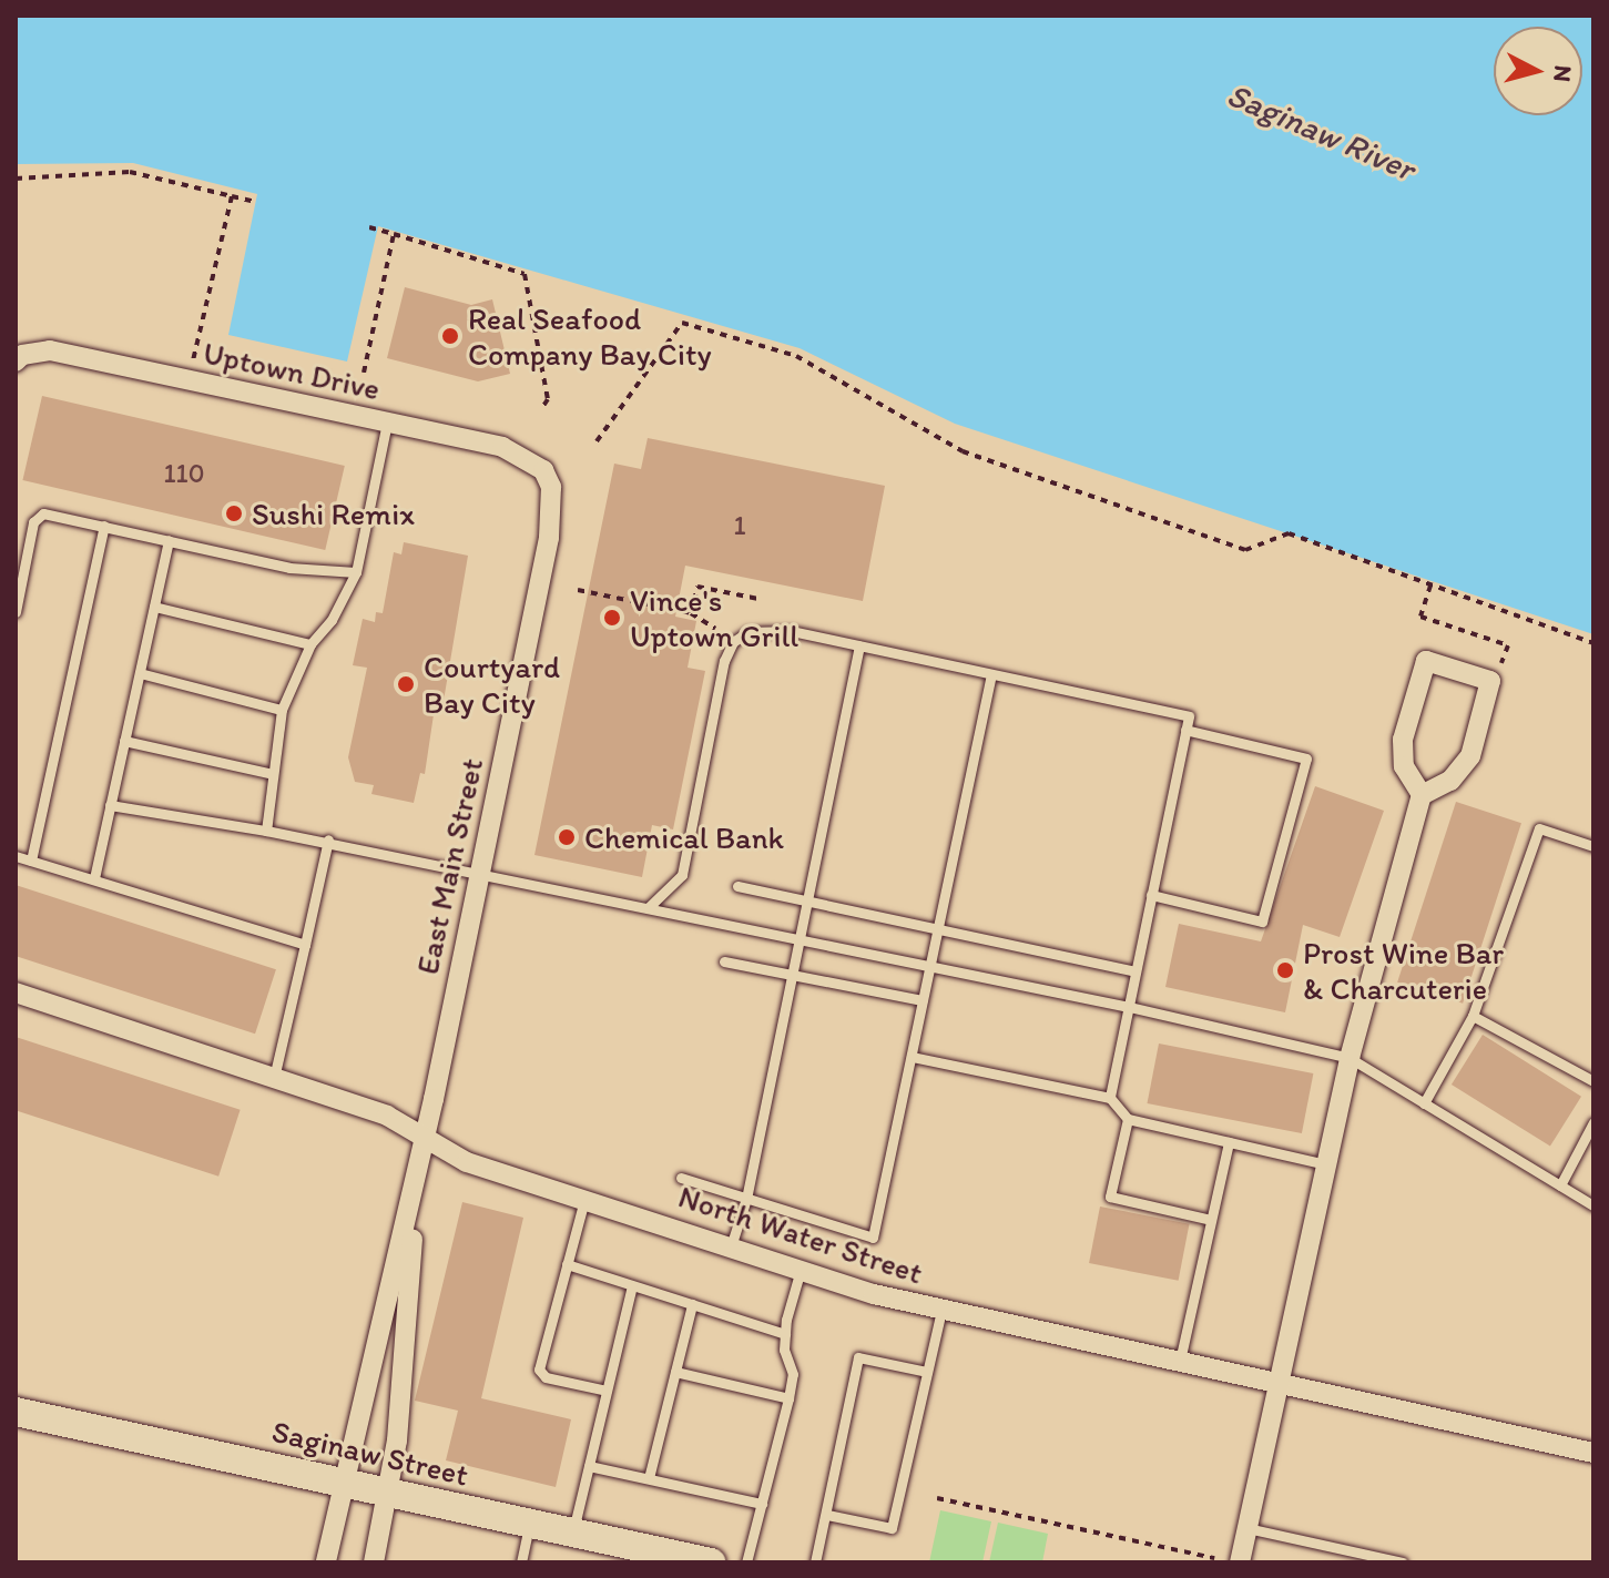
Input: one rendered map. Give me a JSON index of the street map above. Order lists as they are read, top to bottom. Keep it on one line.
{"streets":{"street":["Uptown Drive","East Main Street","North Water Street","Saginaw Street"]},"crossings":[["Uptown Drive","East Main Street"],["East Main Street","North Water Street"],["East Main Street","Saginaw Street"]],"water":["Saginaw River"],"places":["Real Seafood Company Bay City","Sushi Remix","Vince's Uptown Grill","Courtyard Bay City","Chemical Bank","Prost Wine Bar & Charcuterie"],"house_numbers":["110","1"],"north":"right"}
